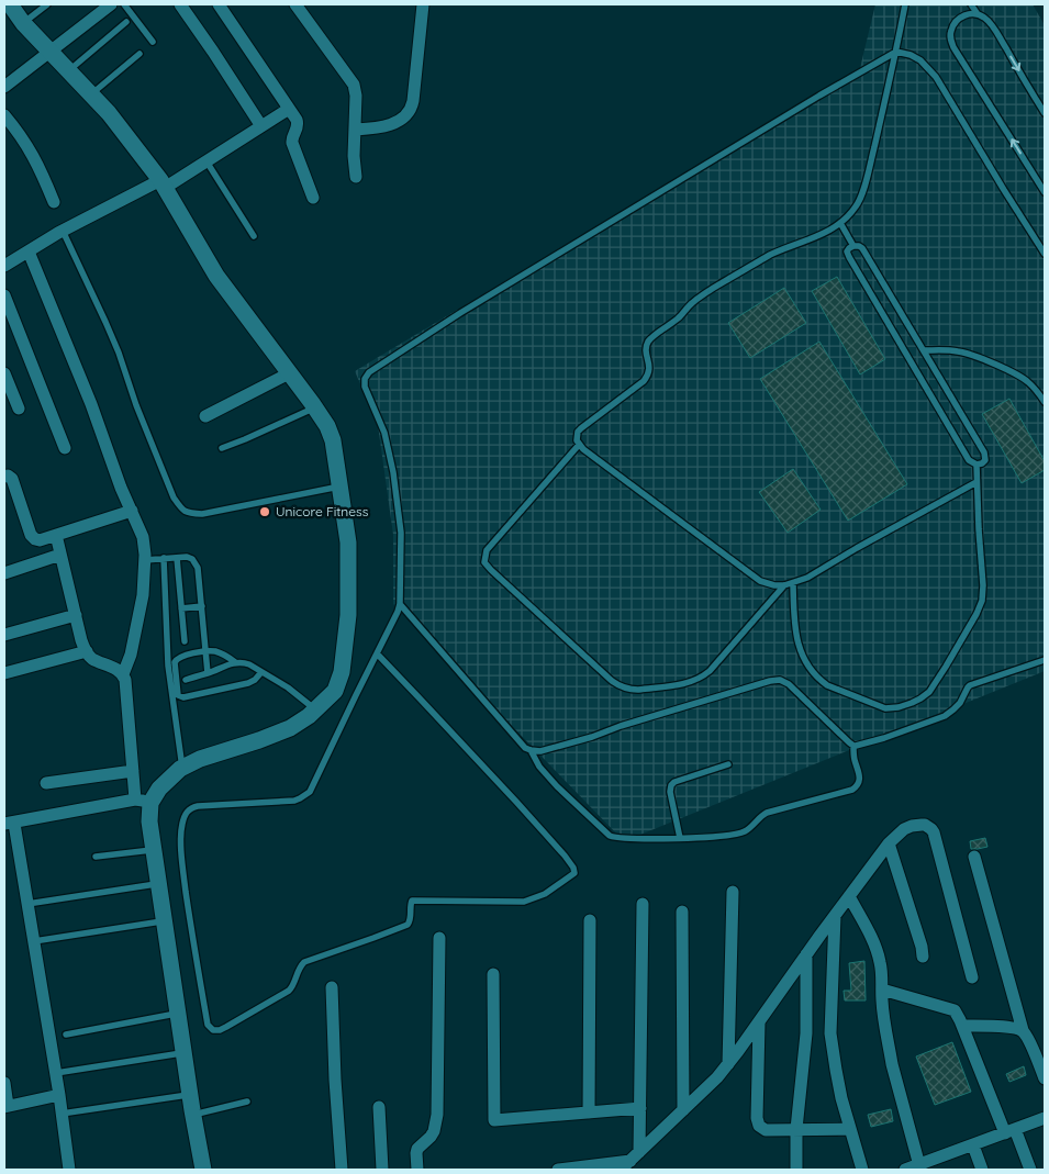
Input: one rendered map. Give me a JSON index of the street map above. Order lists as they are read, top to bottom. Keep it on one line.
{"places":["Unicore Fitness"]}
